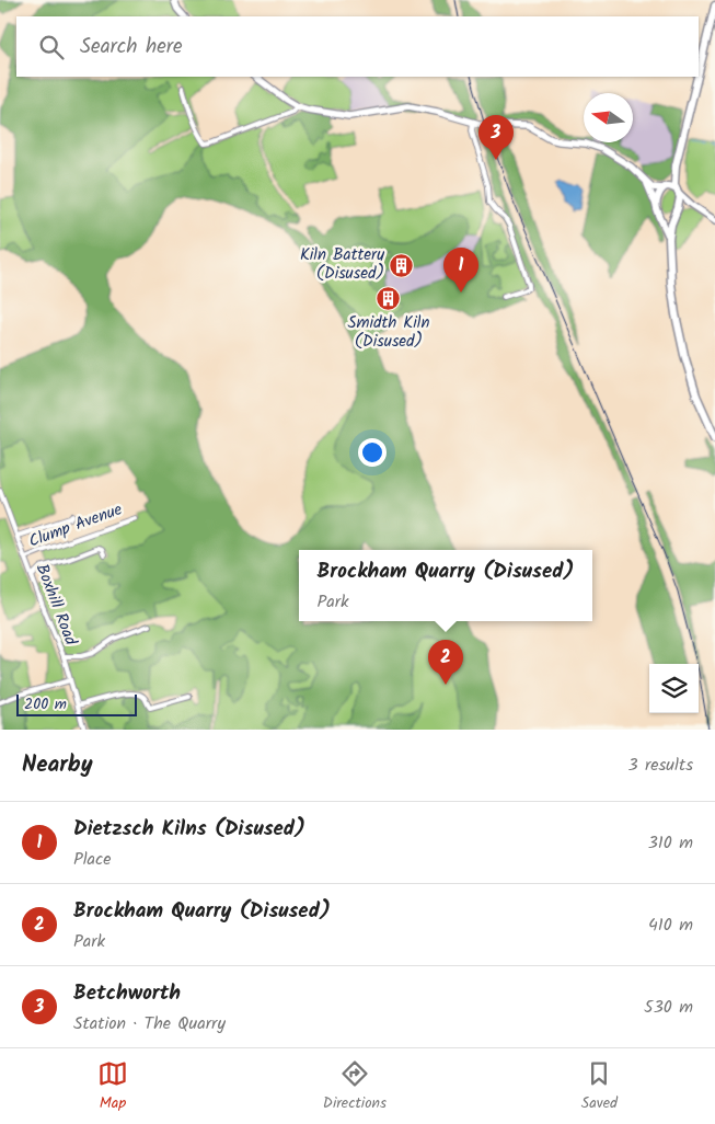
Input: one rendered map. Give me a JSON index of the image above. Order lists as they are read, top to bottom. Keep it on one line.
{"streets":{"street":["Clump Avenue","Boxhill Road"]},"crossings":[["Clump Avenue","Boxhill Road"]],"places":{"building":["Kiln Battery (Disused)","Smidth Kiln (Disused)"]},"scale_bar":"200 m","north":"left","page":{"search":"Search here","pins":["3","1","2"],"popup":["Brockham Quarry (Disused)","Park"],"scale":"200 m","heading":["Nearby","3 results"],"list":[{"mark":"1","name":"Dietzsch Kilns (Disused)","note":"Place","value":"310 m"},{"mark":"2","name":"Brockham Quarry (Disused)","note":"Park","value":"410 m"},{"mark":"3","name":"Betchworth","note":"Station · The Quarry","value":"530 m"}],"nav":["Map","Directions","Saved"]}}
